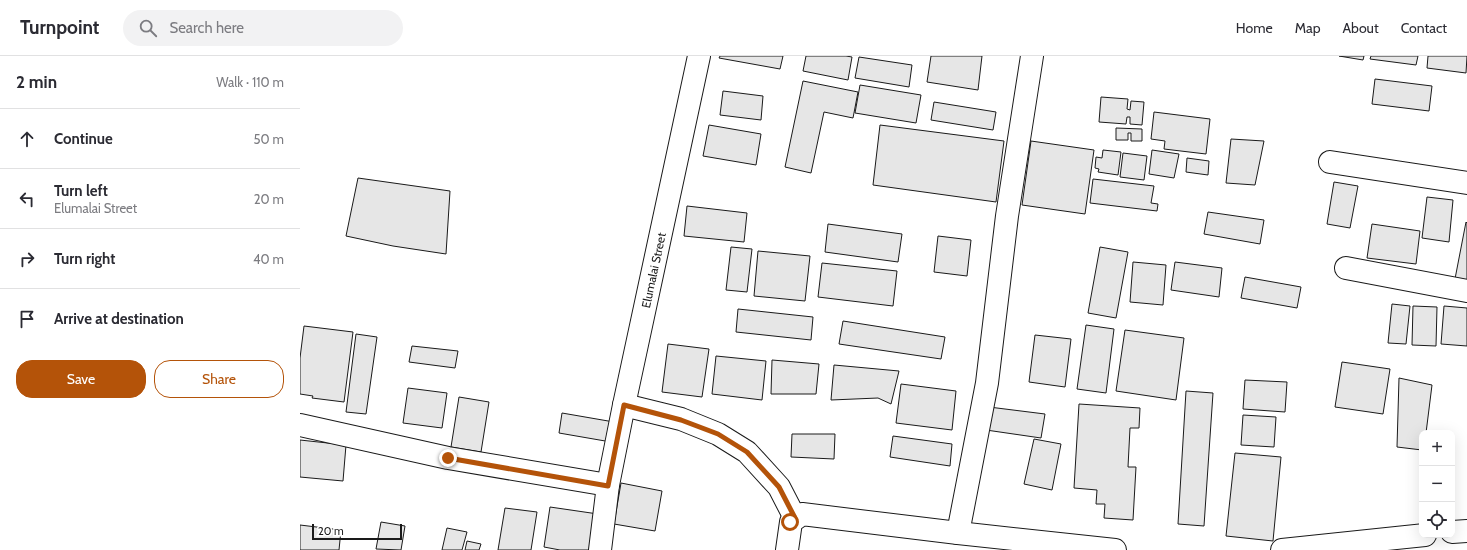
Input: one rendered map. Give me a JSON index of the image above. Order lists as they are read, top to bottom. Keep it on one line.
{"streets":{"street":["Elumalai Street"]},"scale_bar":"20 m","page":{"header":"Turnpoint","search":"Search here","nav":["Home","Map","About","Contact"],"heading":["2 min","Walk · 110 m"],"list":[["Continue","50 m"],["Turn left","Elumalai Street","20 m"],["Turn right","40 m"],"Arrive at destination"],"buttons":["Save","Share"],"map_buttons":["+","−"],"scale":"20 m"}}
